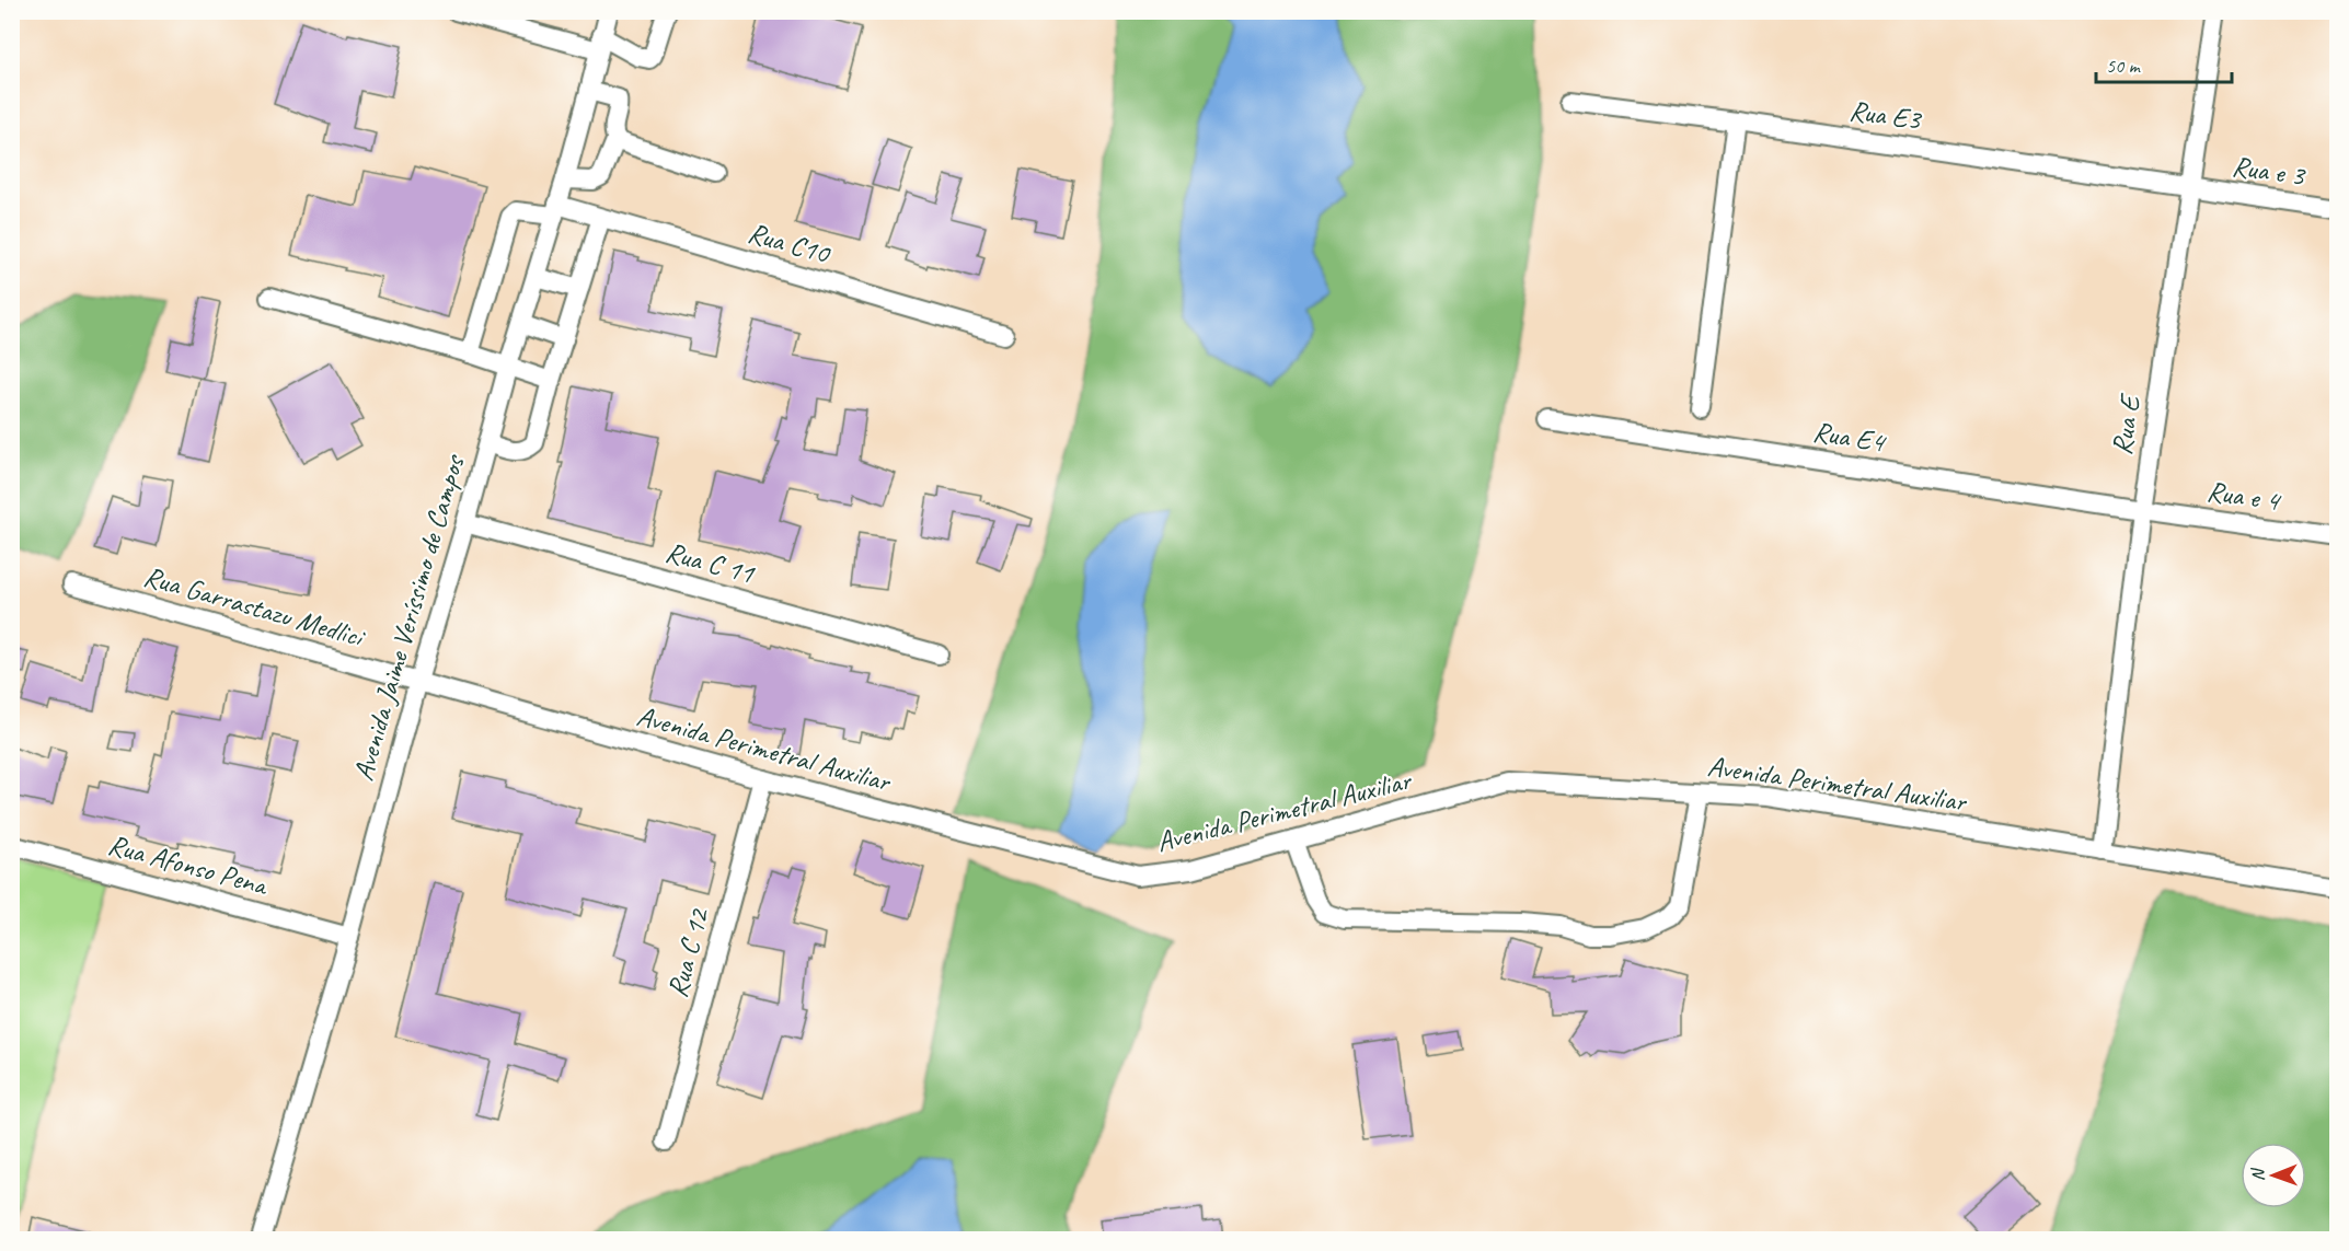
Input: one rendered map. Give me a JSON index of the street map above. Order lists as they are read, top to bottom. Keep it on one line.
{"streets":{"street":["Rua E3","Rua e 3","Rua C10","Rua E","Rua E4","Rua e 4","Rua C 11","Rua Garrastazu Medlici","Avenida Jaime Veríssimo de Campos","Avenida Perimetral Auxiliar","Rua Afonso Pena","Rua C 12"]},"crossings":[["Rua E3","Rua e 3"],["Rua E3","Rua E"],["Rua e 3","Rua E"],["Rua C10","Avenida Jaime Veríssimo de Campos"],["Rua E","Rua E4"],["Rua E","Rua e 4"],["Rua E","Avenida Perimetral Auxiliar"],["Rua E4","Rua e 4"],["Rua C 11","Avenida Jaime Veríssimo de Campos"],["Rua Garrastazu Medlici","Avenida Jaime Veríssimo de Campos"],["Rua Garrastazu Medlici","Avenida Perimetral Auxiliar"],["Avenida Jaime Veríssimo de Campos","Avenida Perimetral Auxiliar"],["Avenida Jaime Veríssimo de Campos","Rua Afonso Pena"],["Avenida Perimetral Auxiliar","Rua C 12"]],"scale_bar":"50 m","north":"left"}
